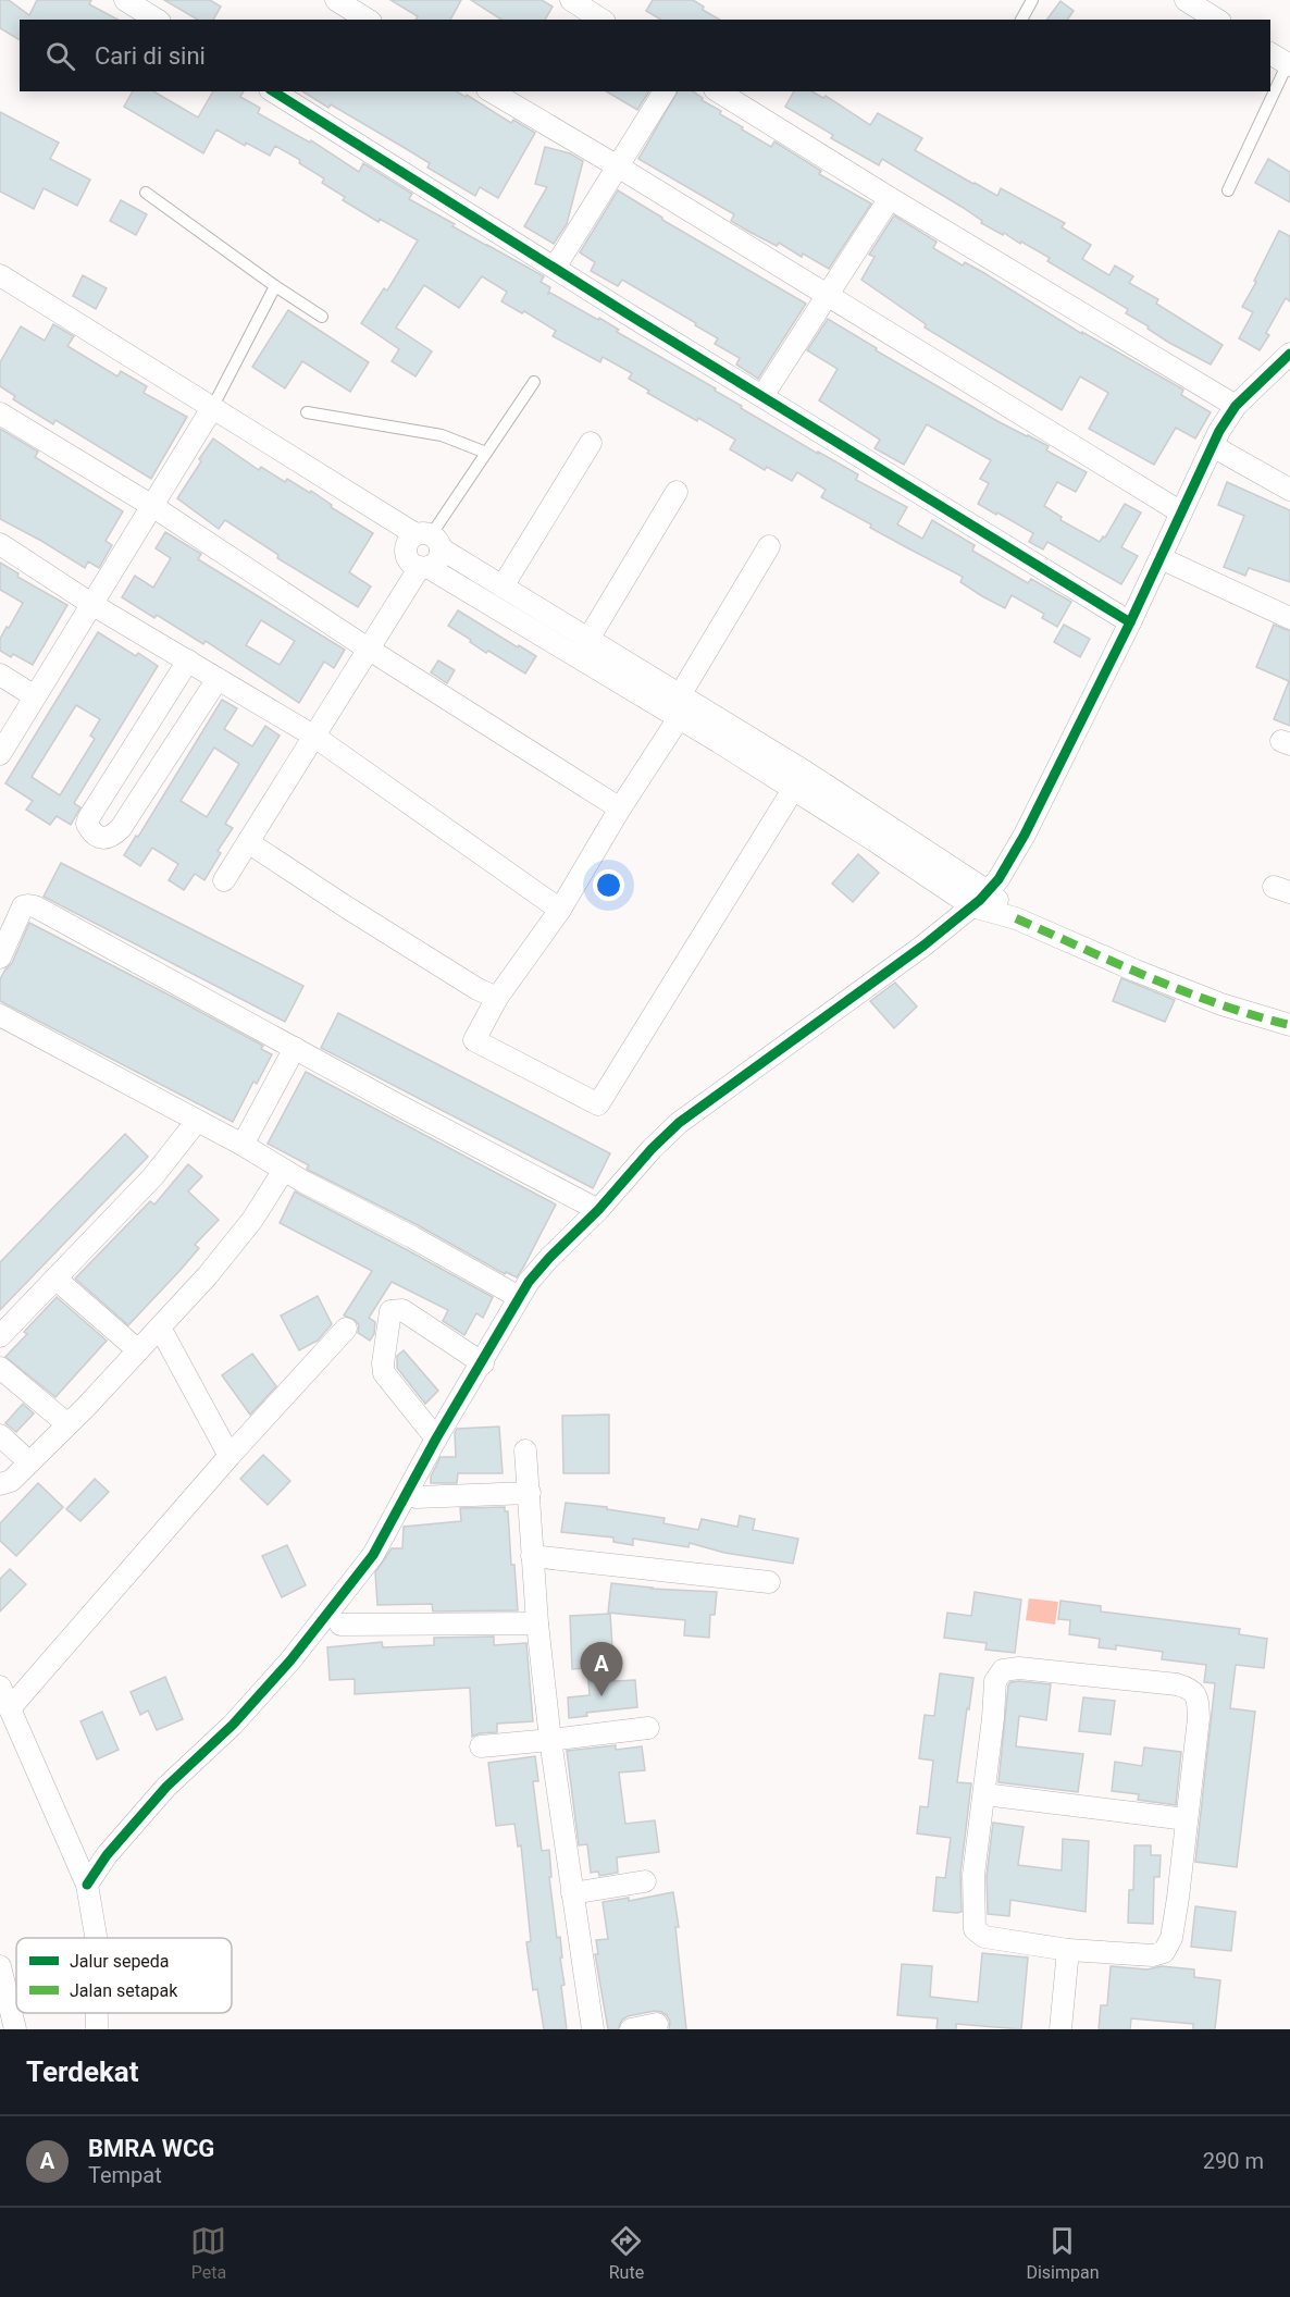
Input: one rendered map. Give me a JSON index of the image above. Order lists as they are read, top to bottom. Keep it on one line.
{"legend":["Jalur sepeda","Jalan setapak"],"page":{"search":"Cari di sini","pins":"A","heading":"Terdekat","list":[{"mark":"A","name":"BMRA WCG","note":"Tempat","value":"290 m"}],"nav":["Peta","Rute","Disimpan"]}}
